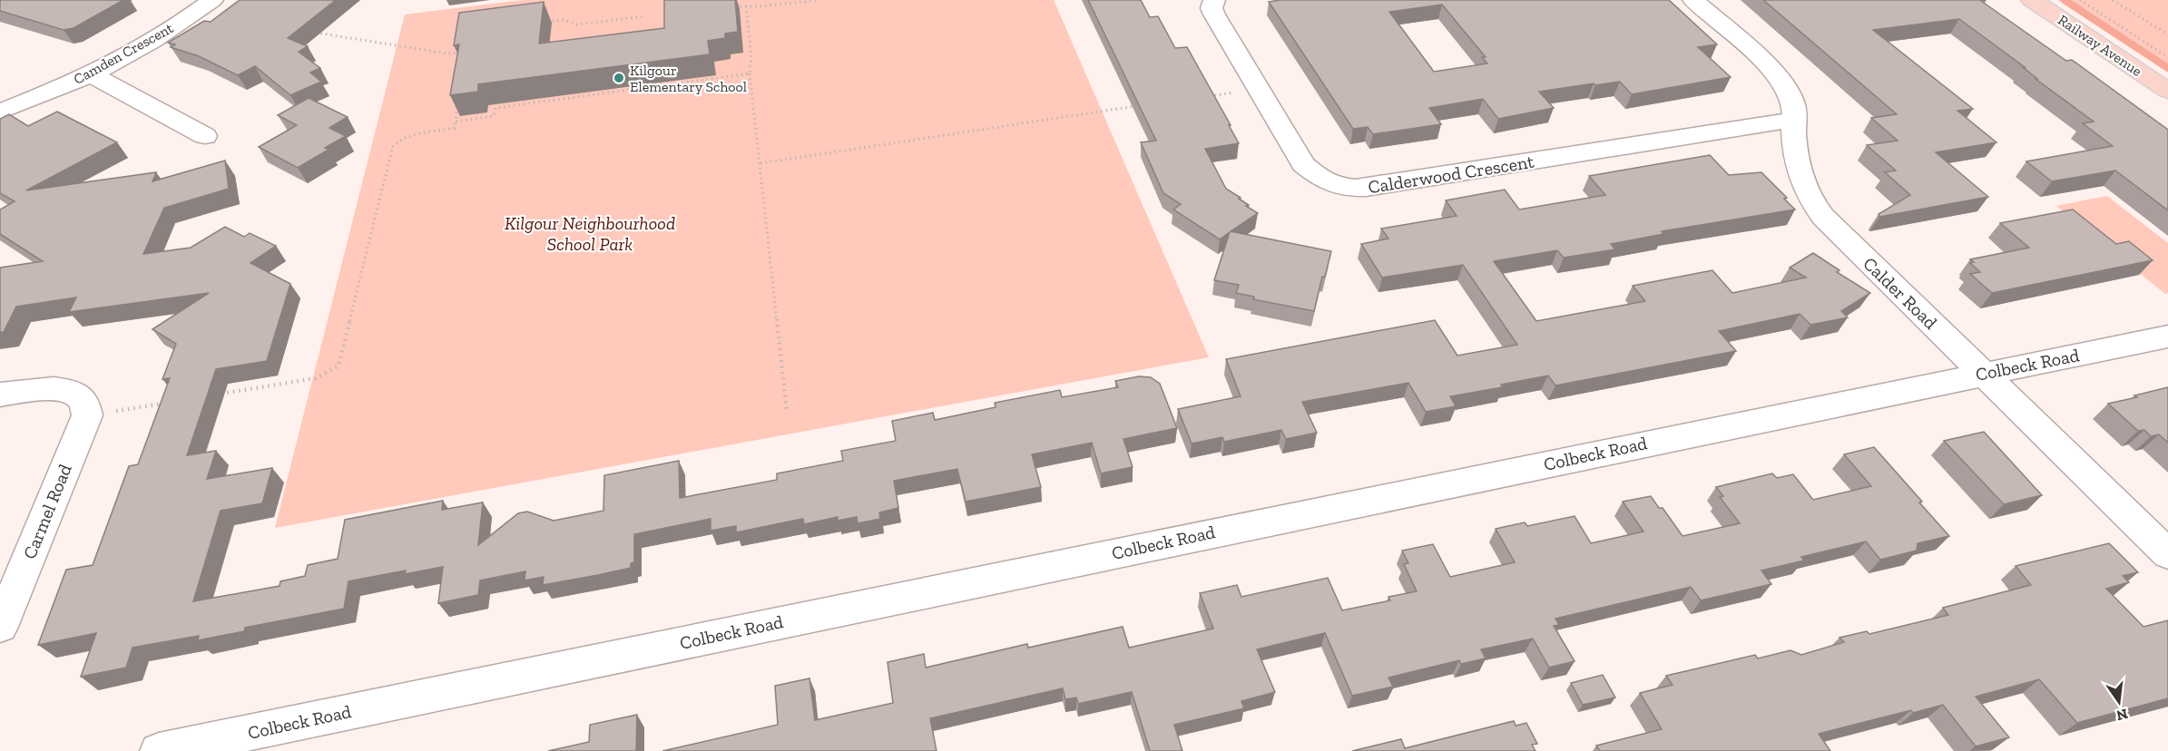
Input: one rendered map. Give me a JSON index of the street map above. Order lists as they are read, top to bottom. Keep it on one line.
{"streets":{"main road":["Railway Avenue"],"street":["Camden Crescent","Calderwood Crescent","Calder Road","Colbeck Road","Carmel Road"]},"crossings":[["Calderwood Crescent","Calder Road"],["Calder Road","Colbeck Road"]],"parks":["Kilgour Neighbourhood School Park"],"places":["Kilgour Elementary School"],"north":"bottom"}
